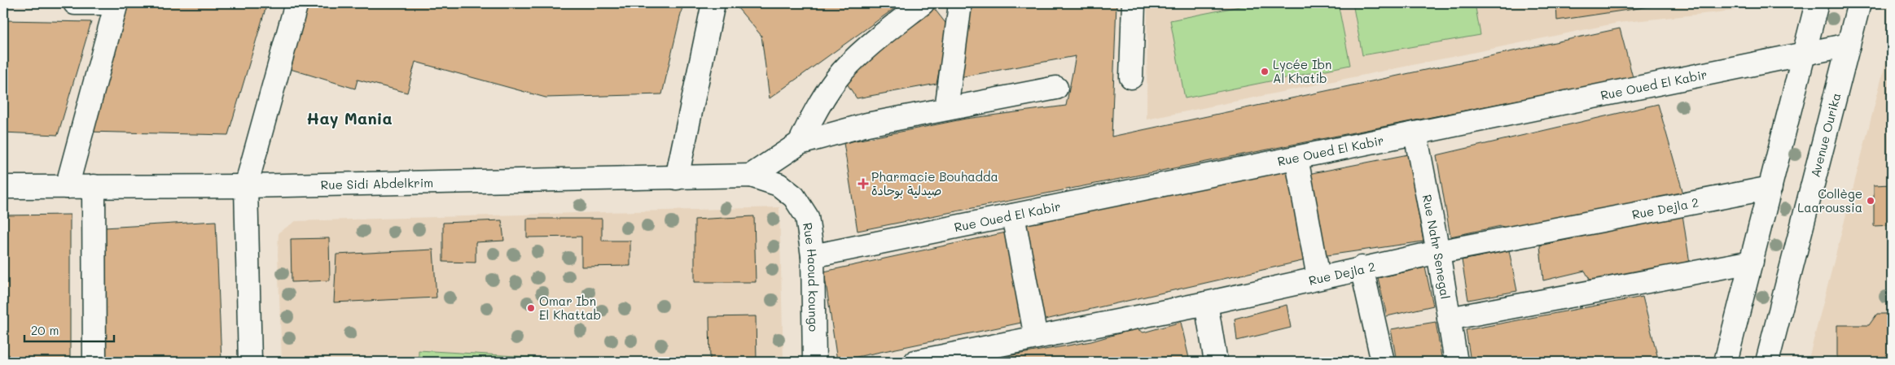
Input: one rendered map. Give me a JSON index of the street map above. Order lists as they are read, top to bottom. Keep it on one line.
{"streets":{"street":["Rue Oued El Kabir","Avenue Ourika","Rue Sidi Abdelkrim","Rue Dejla 2","Rue Nahr Senegal","Rue Haoud koungo"]},"crossings":[["Rue Oued El Kabir","Avenue Ourika"],["Rue Oued El Kabir","Rue Nahr Senegal"],["Rue Oued El Kabir","Rue Haoud koungo"],["Rue Sidi Abdelkrim","Rue Haoud koungo"],["Rue Dejla 2","Rue Nahr Senegal"]],"districts":["Hay Mania"],"places":{"other":["Lycée Ibn Al Khatib","Collège Laaroussia","Omar Ibn El Khattab"],"health":["Pharmacie Bouhadda صيدلية بوحادة"]},"scale_bar":"20 m"}
